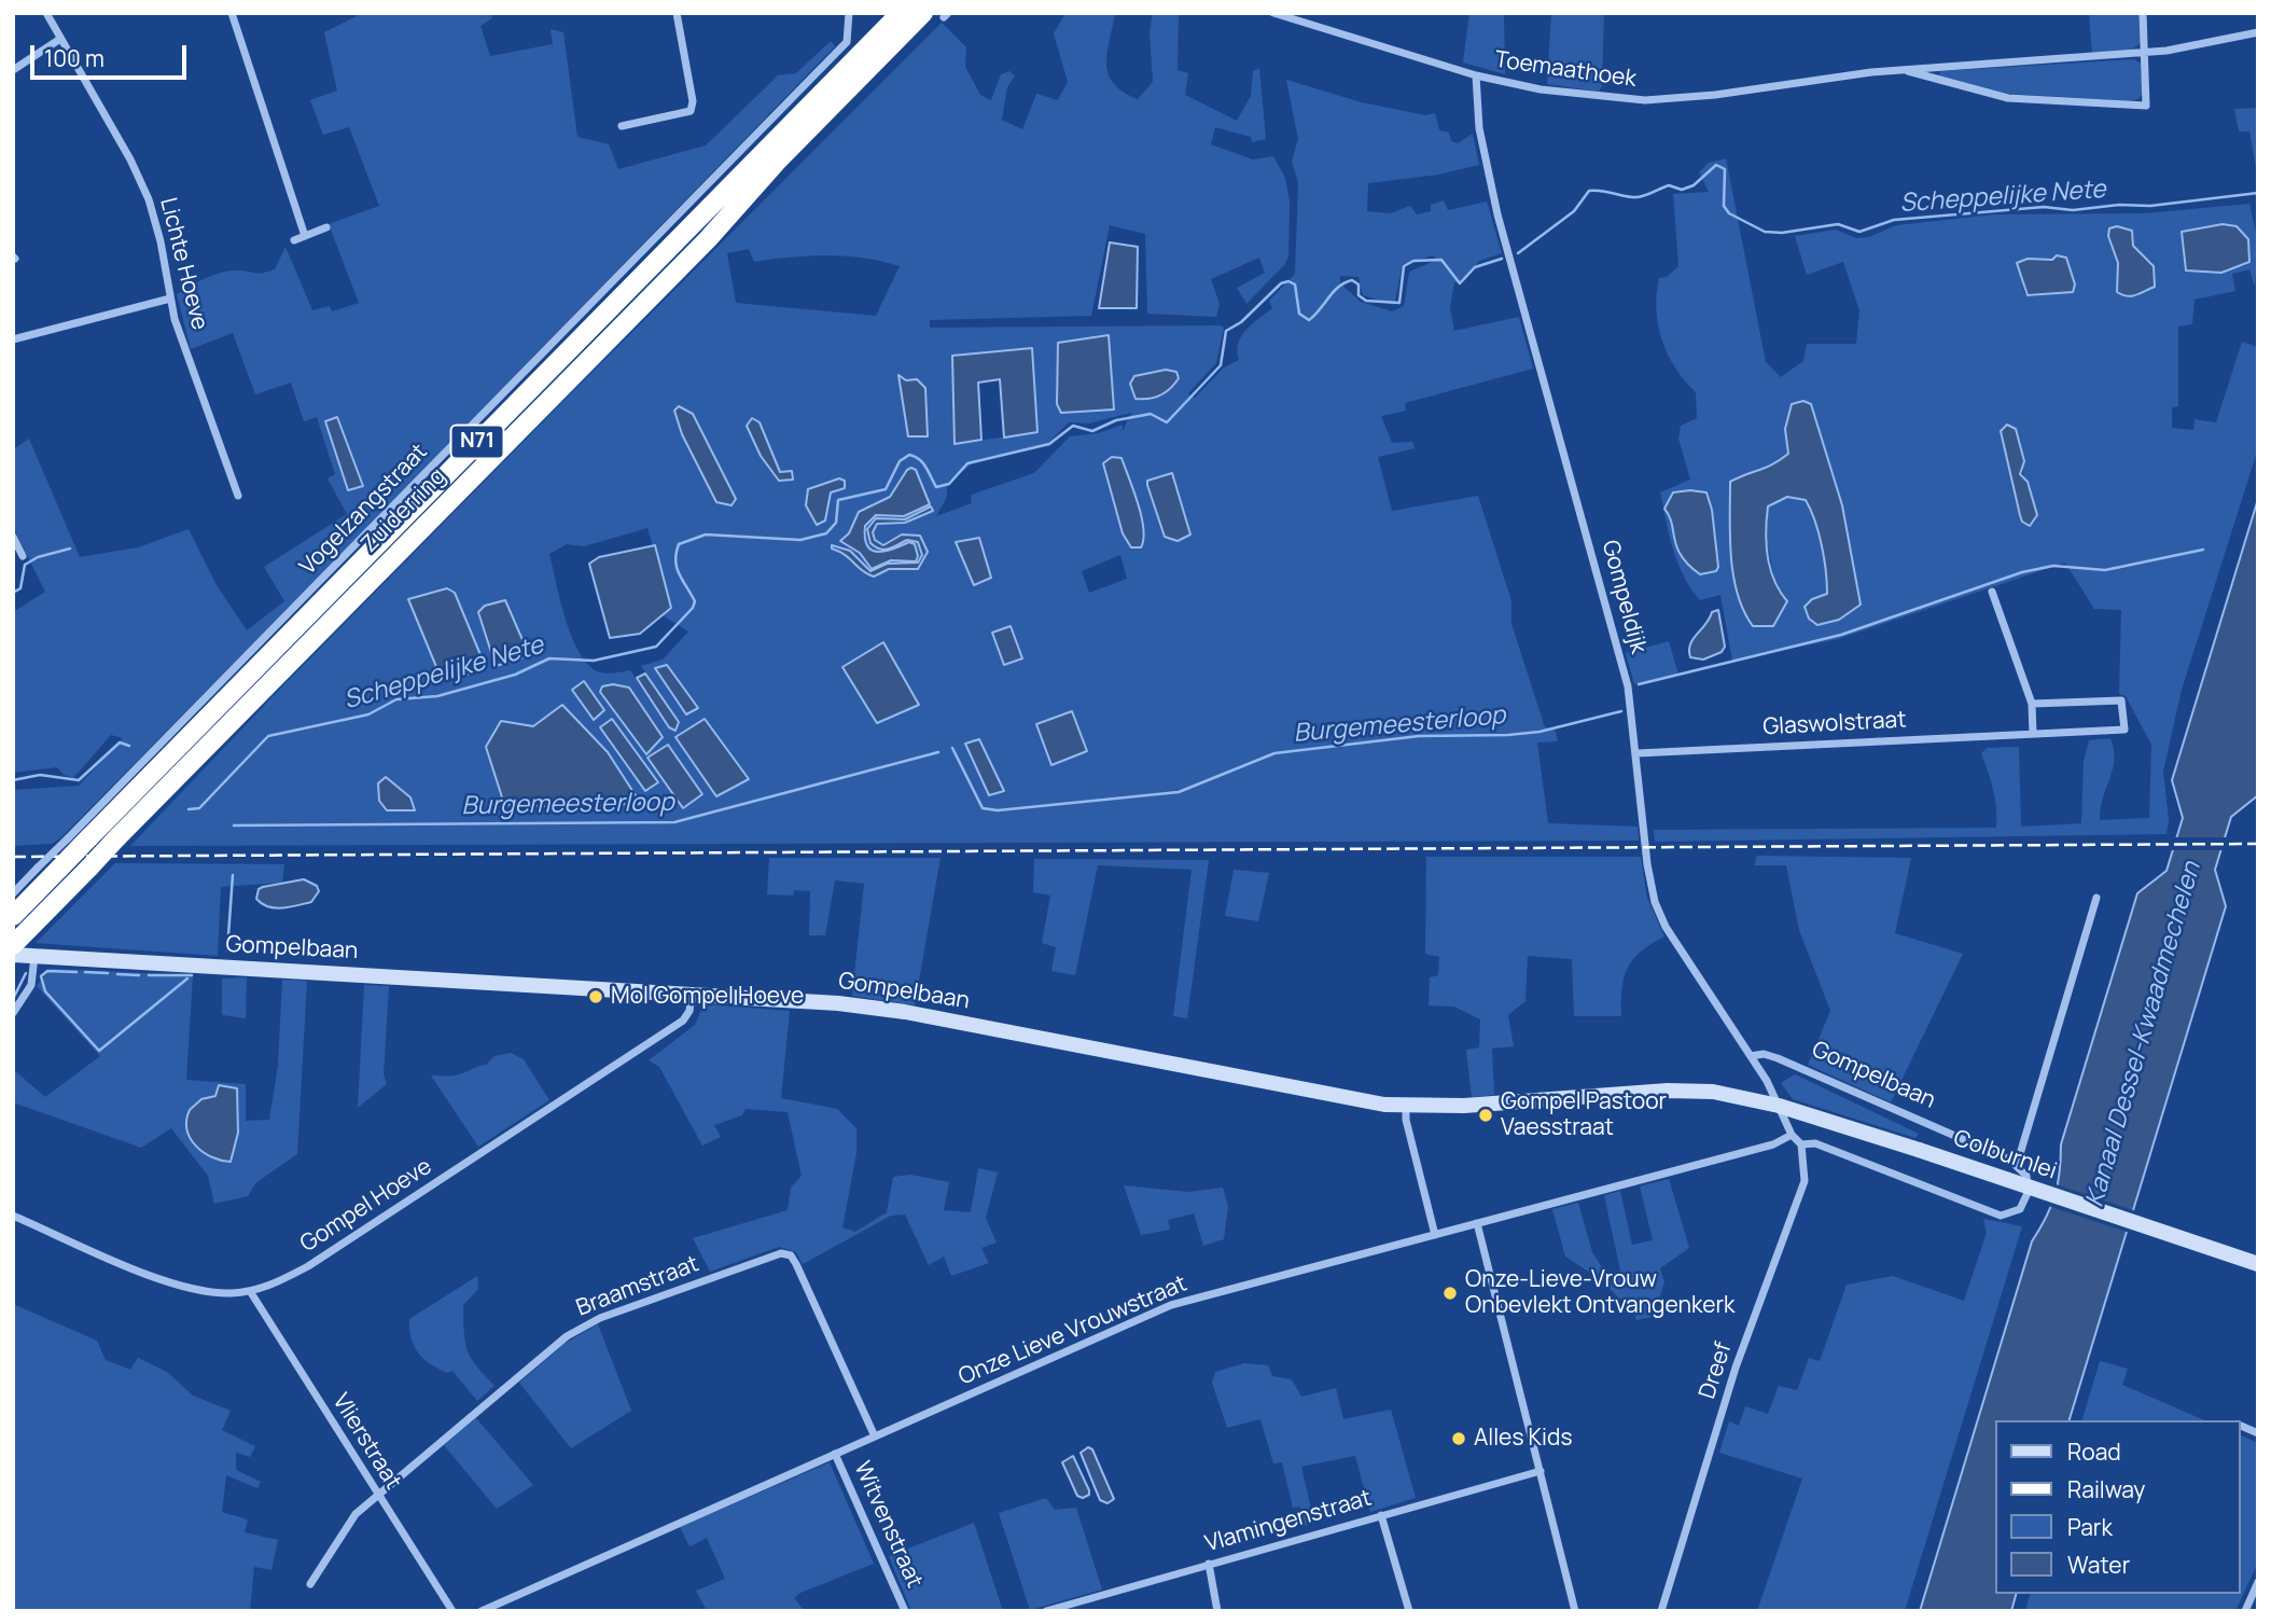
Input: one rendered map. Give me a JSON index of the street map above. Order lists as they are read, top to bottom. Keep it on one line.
{"streets":{"highway":["N71","Zuiderring"],"street":["Toemaathoek","Lichte Hoeve","Vogelzangstraat","Gompeldijk","Glaswolstraat","Gompelbaan","Colburnlei","Gompel Hoeve","Braamstraat","Onze Lieve Vrouwstraat","Dreef","Vlierstraat","Vlamingenstraat","Witvenstraat"]},"crossings":[["Toemaathoek","Gompeldijk"],["Zuiderring","Gompelbaan"],["Gompeldijk","Glaswolstraat"],["Gompeldijk","Gompelbaan"],["Gompeldijk","Colburnlei"],["Gompelbaan","Colburnlei"],["Gompelbaan","Gompel Hoeve"],["Gompel Hoeve","Vlierstraat"],["Braamstraat","Onze Lieve Vrouwstraat"],["Braamstraat","Vlierstraat"],["Onze Lieve Vrouwstraat","Witvenstraat"]],"water":["Scheppelijke Nete","Burgemeesterloop","Kanaal Dessel-Kwaadmechelen"],"places":["Mol Gompel Hoeve","Gompel Pastoor Vaesstraat","Onze-Lieve-Vrouw Onbevlekt Ontvangenkerk","Alles Kids"],"legend":["Road","Railway","Park","Water"],"scale_bar":"100 m"}
